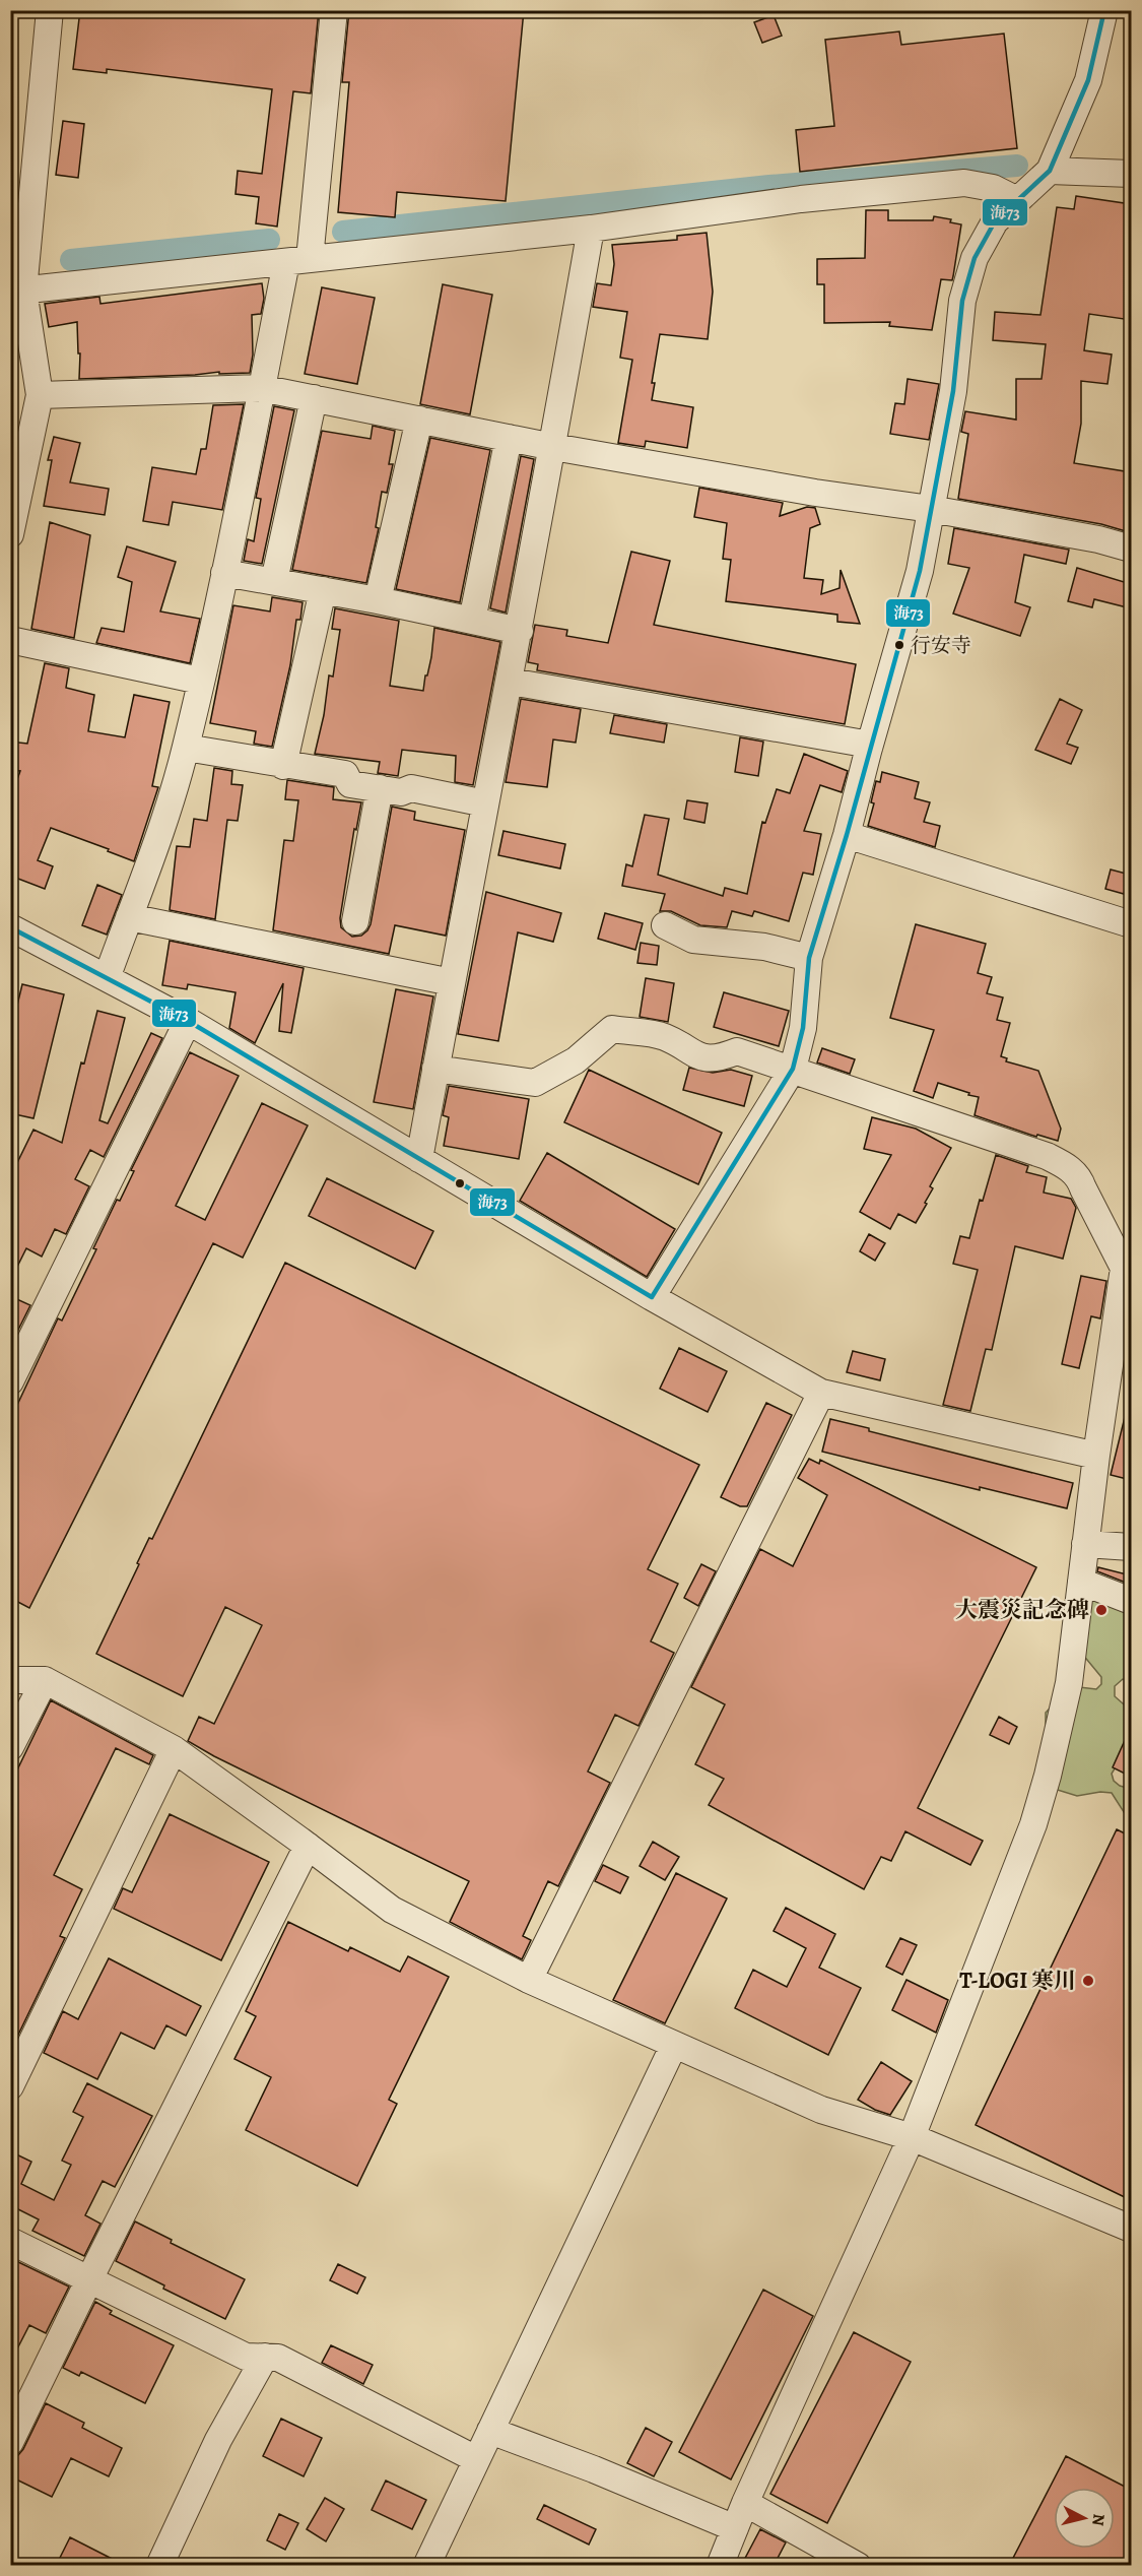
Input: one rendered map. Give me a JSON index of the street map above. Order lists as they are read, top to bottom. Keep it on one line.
{"places":["行安寺","大震災記念碑","T-LOGI 寒川"],"lines":["transit line 海73"],"north":"right"}
